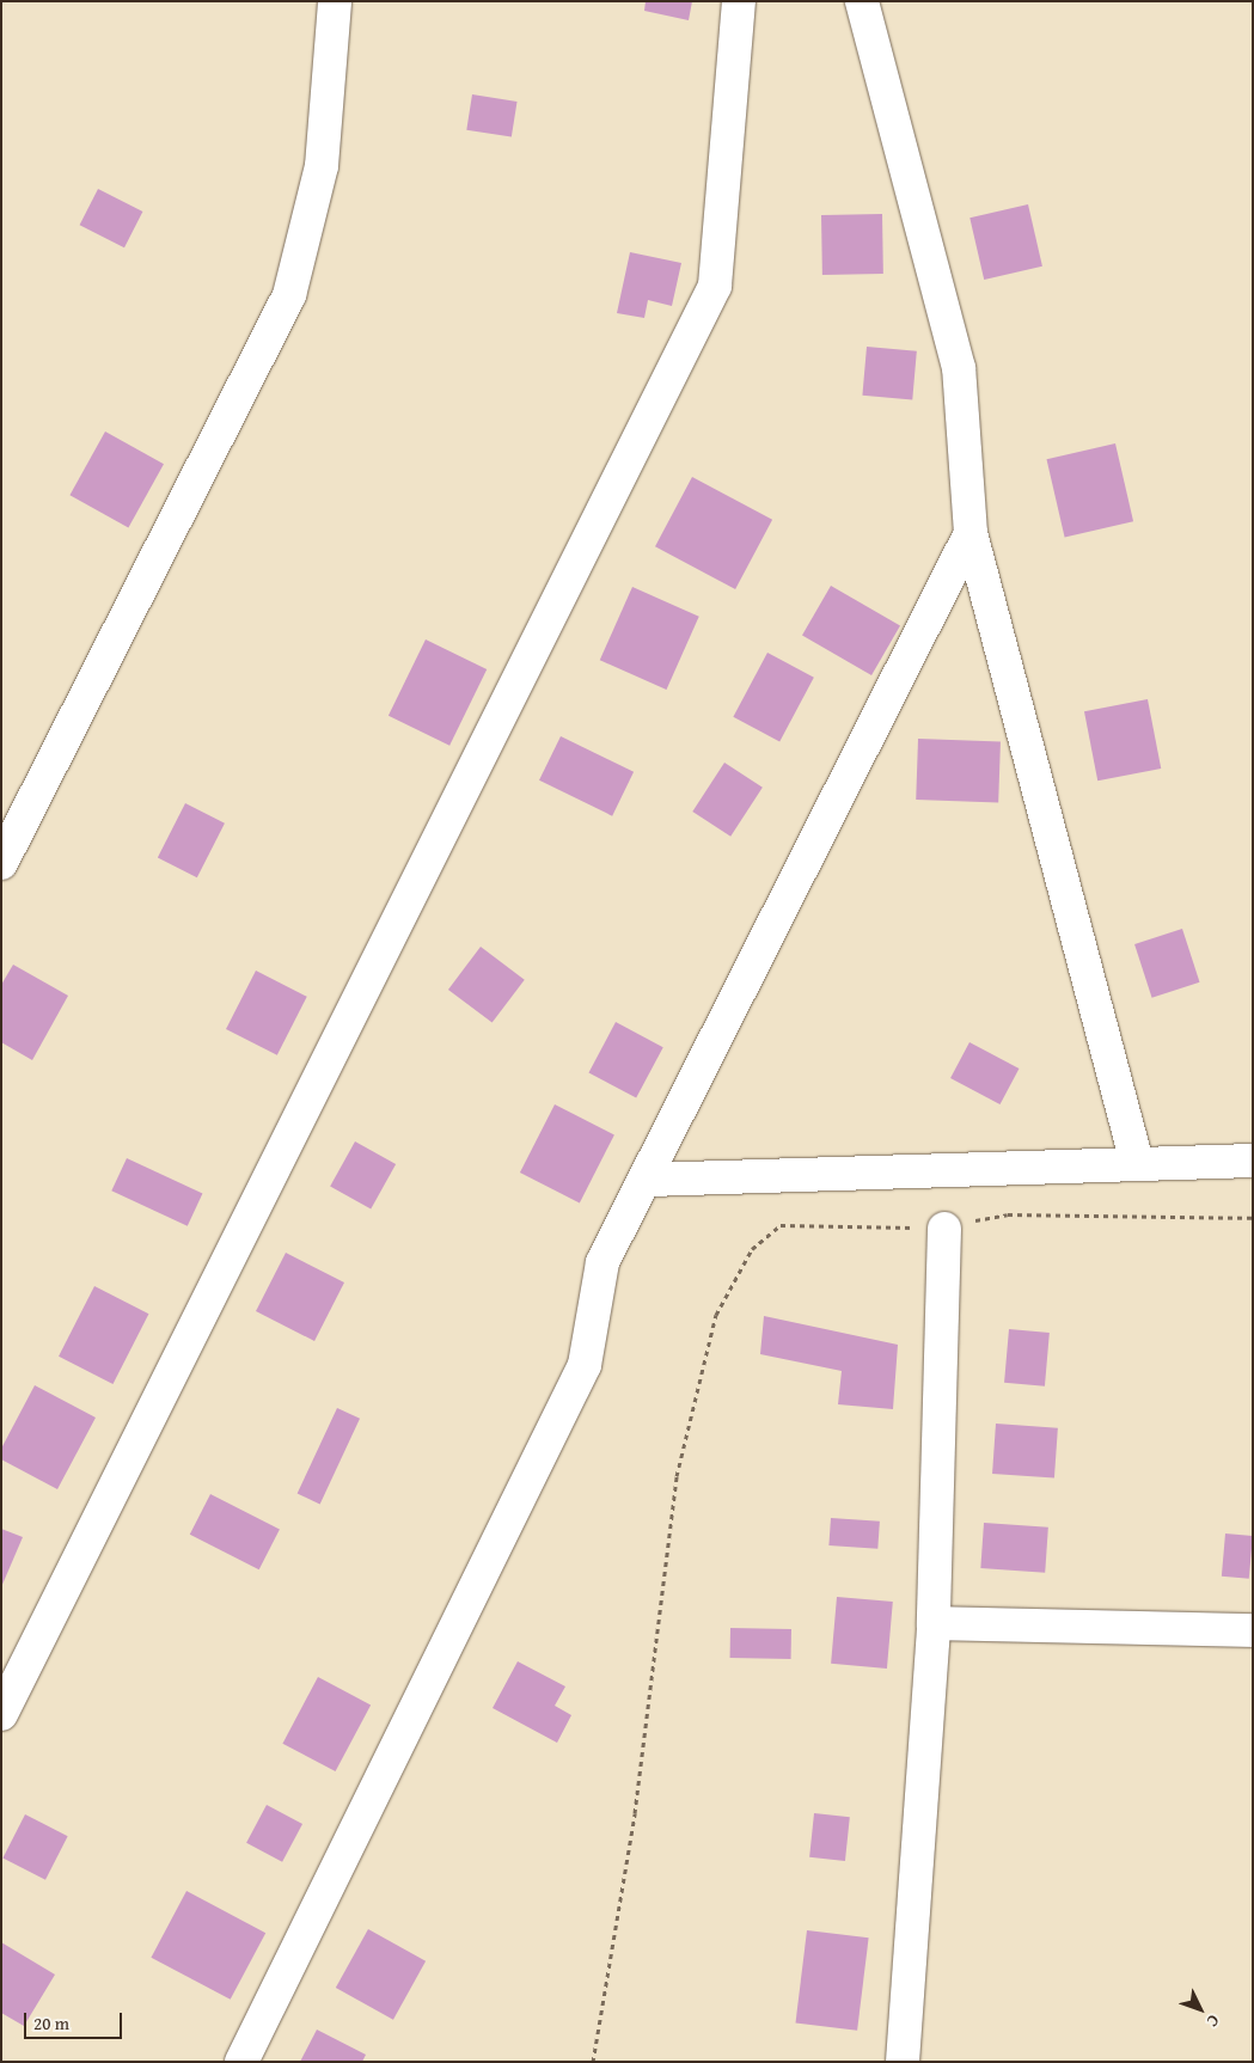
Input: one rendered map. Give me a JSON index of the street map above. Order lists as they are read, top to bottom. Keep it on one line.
{"scale_bar":"20 m","north":"bottom right"}
